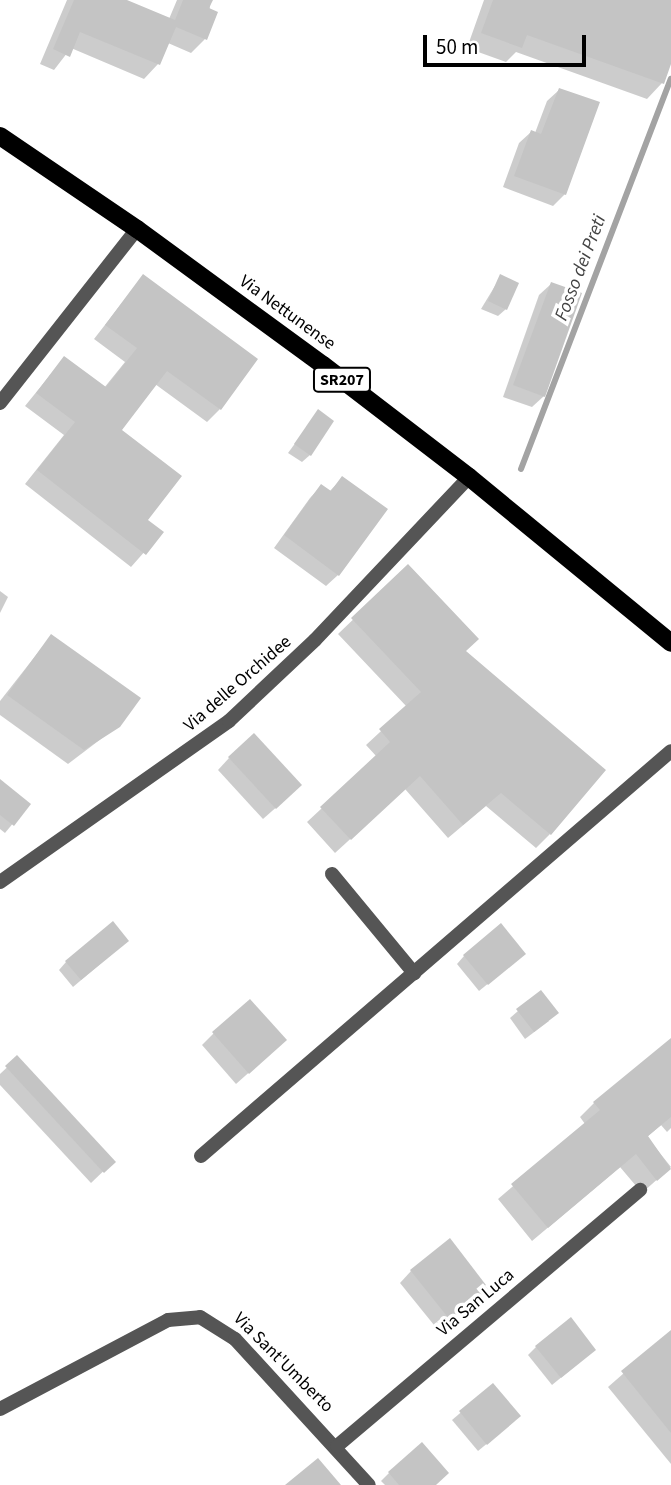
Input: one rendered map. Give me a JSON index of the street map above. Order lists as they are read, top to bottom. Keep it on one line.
{"streets":{"main road":["Via Nettunense","SR207"],"street":["Via delle Orchidee","Via San Luca","Via Sant'Umberto"]},"crossings":[["Via Nettunense","Via delle Orchidee"],["Via San Luca","Via Sant'Umberto"]],"water":["Fosso dei Preti"],"scale_bar":"50 m"}
